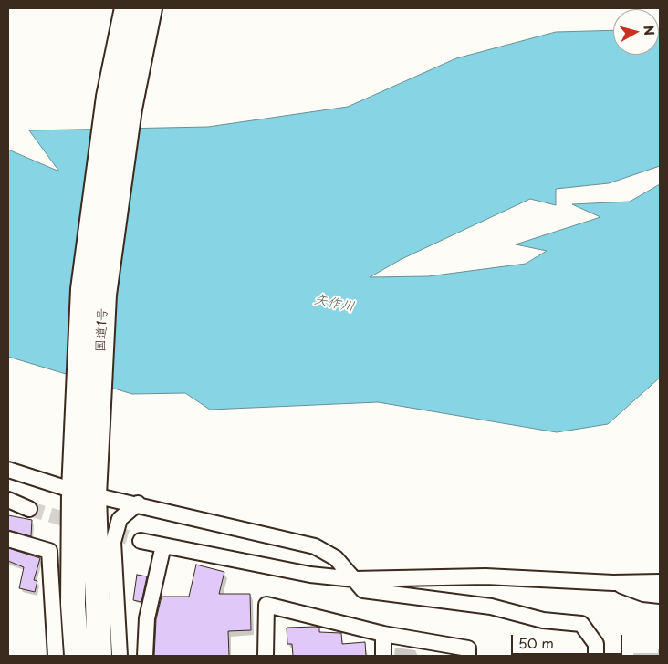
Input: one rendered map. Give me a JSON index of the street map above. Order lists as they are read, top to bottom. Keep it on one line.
{"streets":{"highway":["国道1号"]},"water":["矢作川"],"scale_bar":"50 m","north":"right"}
